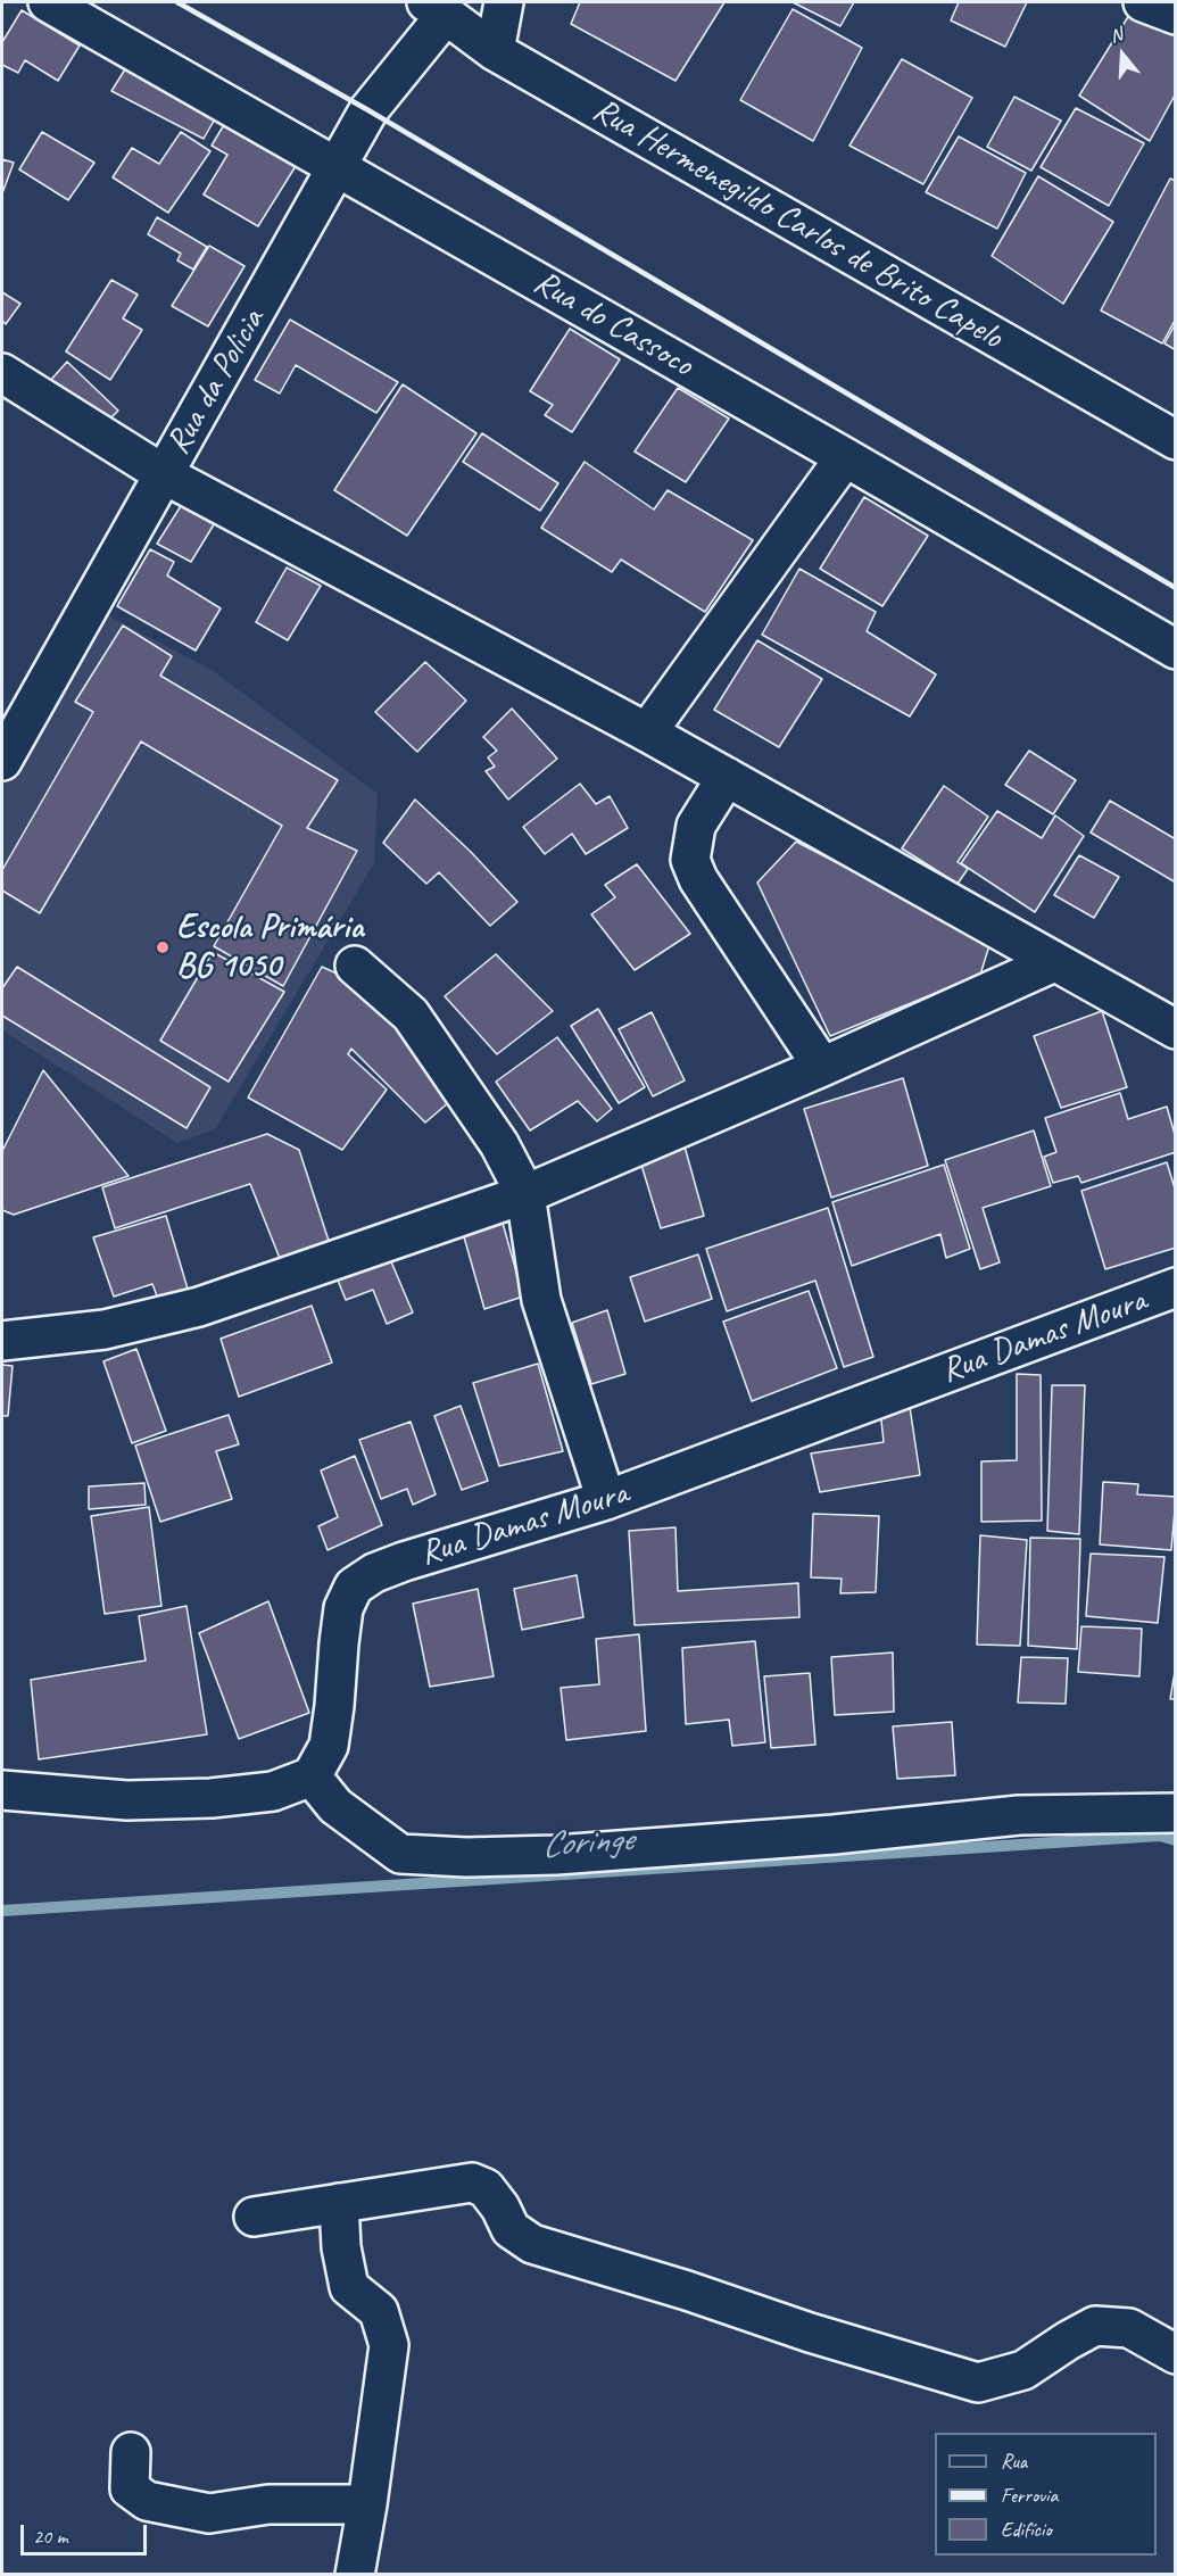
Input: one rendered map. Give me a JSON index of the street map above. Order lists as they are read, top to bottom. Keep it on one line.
{"streets":{"street":["Rua Hermenegildo Carlos de Brito Capelo","Rua do Cassoco","Rua da Policia","Rua Damas Moura"]},"crossings":[["Rua Hermenegildo Carlos de Brito Capelo","Rua da Policia"],["Rua do Cassoco","Rua da Policia"]],"water":["Coringe"],"places":["Escola Primária BG 1050"],"legend":["Rua","Ferrovia","Edifício"],"scale_bar":"20 m","north":"top"}
